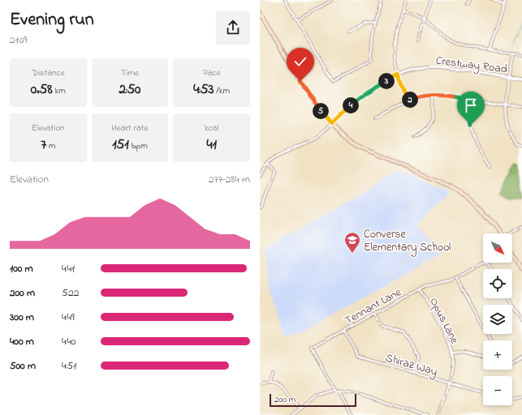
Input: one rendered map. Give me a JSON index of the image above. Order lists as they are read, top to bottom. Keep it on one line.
{"streets":{"street":["Crestway Road","Tennant Lane","Opus Lane","Shiraz Way"]},"crossings":[["Tennant Lane","Opus Lane"],["Tennant Lane","Shiraz Way"],["Opus Lane","Shiraz Way"]],"places":{"school or university":["Converse Elementary School"]},"scale_bar":"200 m","north":"bottom right","page":{"heading":["Evening run","21:09"],"stats":[["Distance","0.58 km"],["Time","2:50"],["Pace","4:53 /km"],["Elevation","7 m"],["Heart rate","151 bpm"],["kcal","41"]],"pins":["3","2","4","5"],"chart":["Elevation","277–284 m"],"map_buttons":["+","−"],"list":[{"name":"100 m","note":"4:41"},{"name":"200 m","note":"5:22"},{"name":"300 m","note":"4:49"},{"name":"400 m","note":"4:40"},{"name":"500 m","note":"4:51"}],"scale":"200 m"}}
